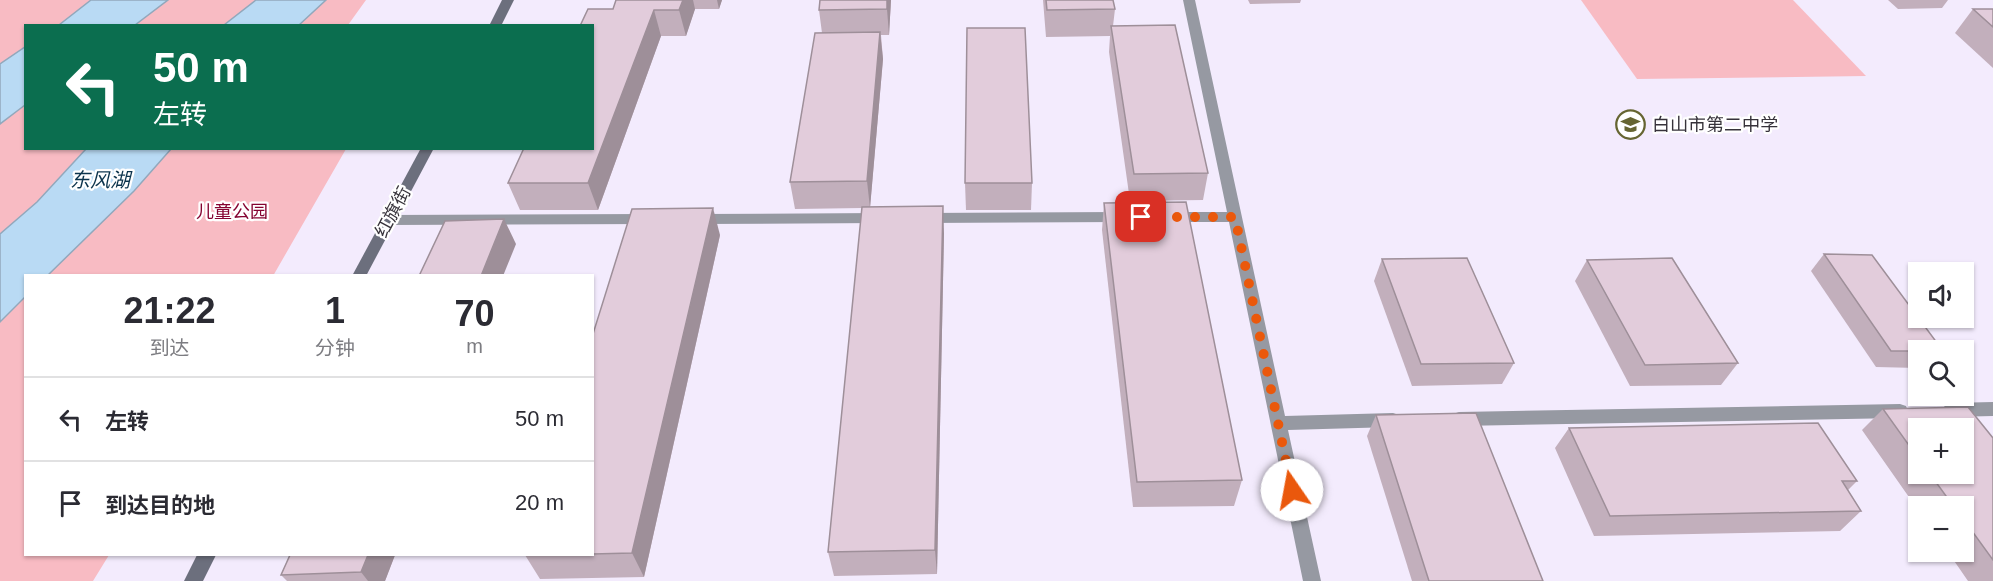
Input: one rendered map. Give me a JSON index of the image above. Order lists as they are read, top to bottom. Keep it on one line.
{"streets":{"main road":["红旗街"]},"water":["东风湖"],"parks":["儿童公园"],"places":{"school or university":["白山市第二中学"]},"page":{"turn":["50 m","左转"],"map_buttons":["+","−"],"eta":["21:22","到达","1","分钟","70","m"],"list":[{"name":"左转","value":"50 m"},{"name":"到达目的地","value":"20 m"}]}}
